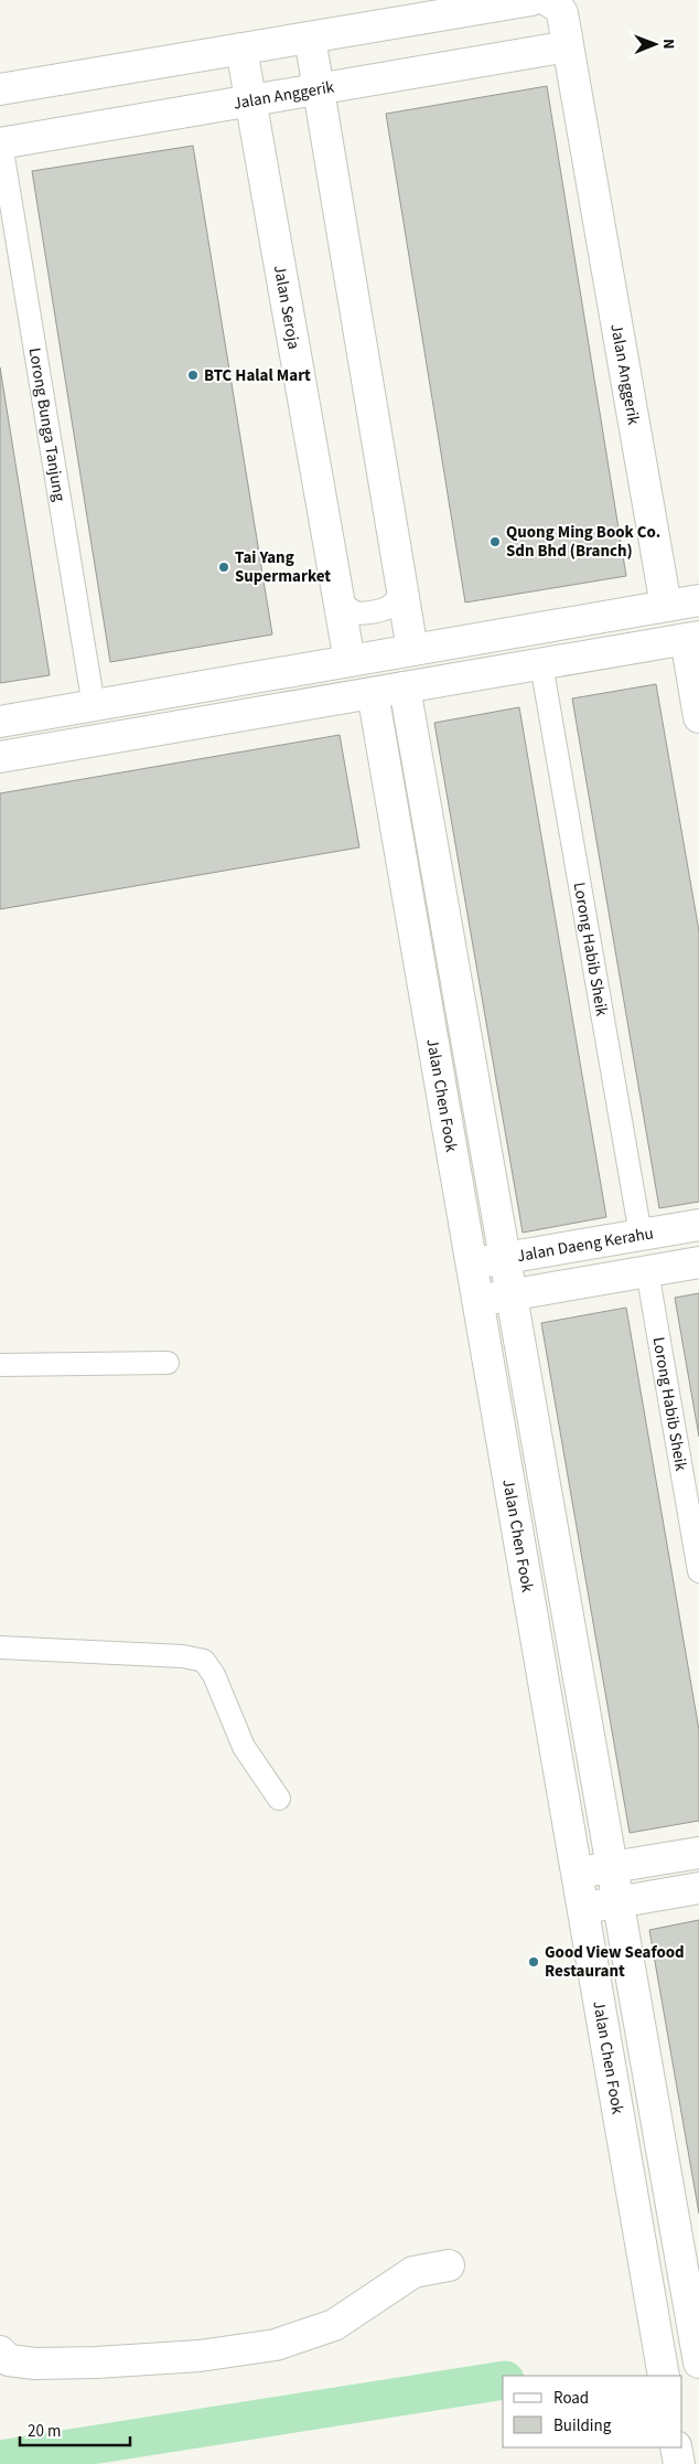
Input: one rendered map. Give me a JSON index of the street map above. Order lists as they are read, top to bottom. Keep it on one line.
{"streets":{"street":["Jalan Anggerik","Jalan Seroja","Jalan Chen Fook","Jalan Daeng Kerahu"],"lane":["Lorong Bunga Tanjung","Lorong Habib Sheik"]},"crossings":[["Jalan Anggerik","Jalan Seroja"],["Jalan Anggerik","Lorong Bunga Tanjung"],["Lorong Habib Sheik","Jalan Daeng Kerahu"],["Jalan Chen Fook","Jalan Daeng Kerahu"]],"places":["BTC Halal Mart","Quong Ming Book Co. Sdn Bhd (Branch)","Tai Yang Supermarket","Good View Seafood Restaurant"],"legend":["Road","Building"],"scale_bar":"20 m","north":"right"}
